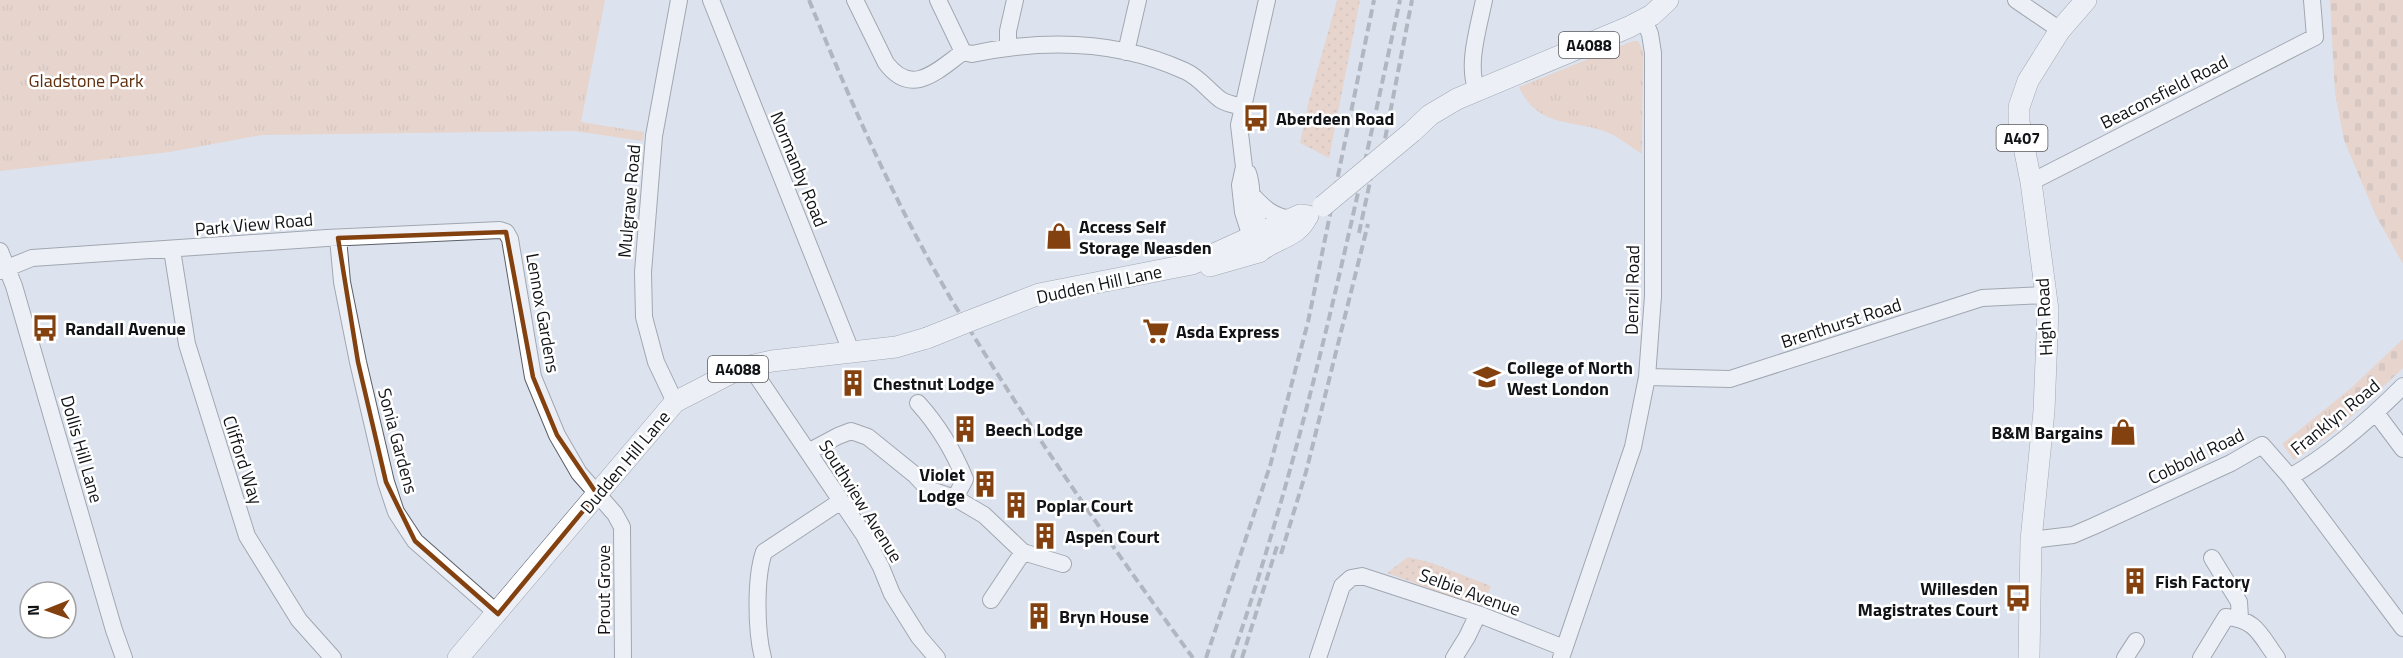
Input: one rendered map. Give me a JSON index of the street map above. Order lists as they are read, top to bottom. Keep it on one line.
{"streets":{"main road":["A4088","A407","Dudden Hill Lane","High Road"],"street":["Beaconsfield Road","Normanby Road","Mulgrave Road","Park View Road","Denzil Road","Lennox Gardens","Brenthurst Road","Franklyn Road","Sonia Gardens","Dollis Hill Lane","Cobbold Road","Clifford Way","Southview Avenue","Prout Grove","Selbie Avenue"]},"crossings":[["Beaconsfield Road","High Road"],["Normanby Road","Dudden Hill Lane"],["Mulgrave Road","Dudden Hill Lane"],["Park View Road","Lennox Gardens"],["Park View Road","Sonia Gardens"],["Park View Road","Dollis Hill Lane"],["Park View Road","Clifford Way"],["Dudden Hill Lane","Denzil Road"],["Dudden Hill Lane","Lennox Gardens"],["Dudden Hill Lane","Sonia Gardens"],["Dudden Hill Lane","Southview Avenue"],["Dudden Hill Lane","Prout Grove"],["Denzil Road","Brenthurst Road"],["Denzil Road","Selbie Avenue"],["Lennox Gardens","Prout Grove"],["High Road","Brenthurst Road"],["High Road","Cobbold Road"],["Franklyn Road","Cobbold Road"]],"parks":["Gladstone Park"],"places":{"bus stop":["Aberdeen Road","Randall Avenue","Willesden Magistrates Court"],"shop":["Access Self Storage Neasden","B&M Bargains"],"supermarket":["Asda Express"],"school or university":["College of North West London"],"building":["Chestnut Lodge","Beech Lodge","Violet Lodge","Poplar Court","Aspen Court","Fish Factory","Bryn House"]},"north":"left"}
